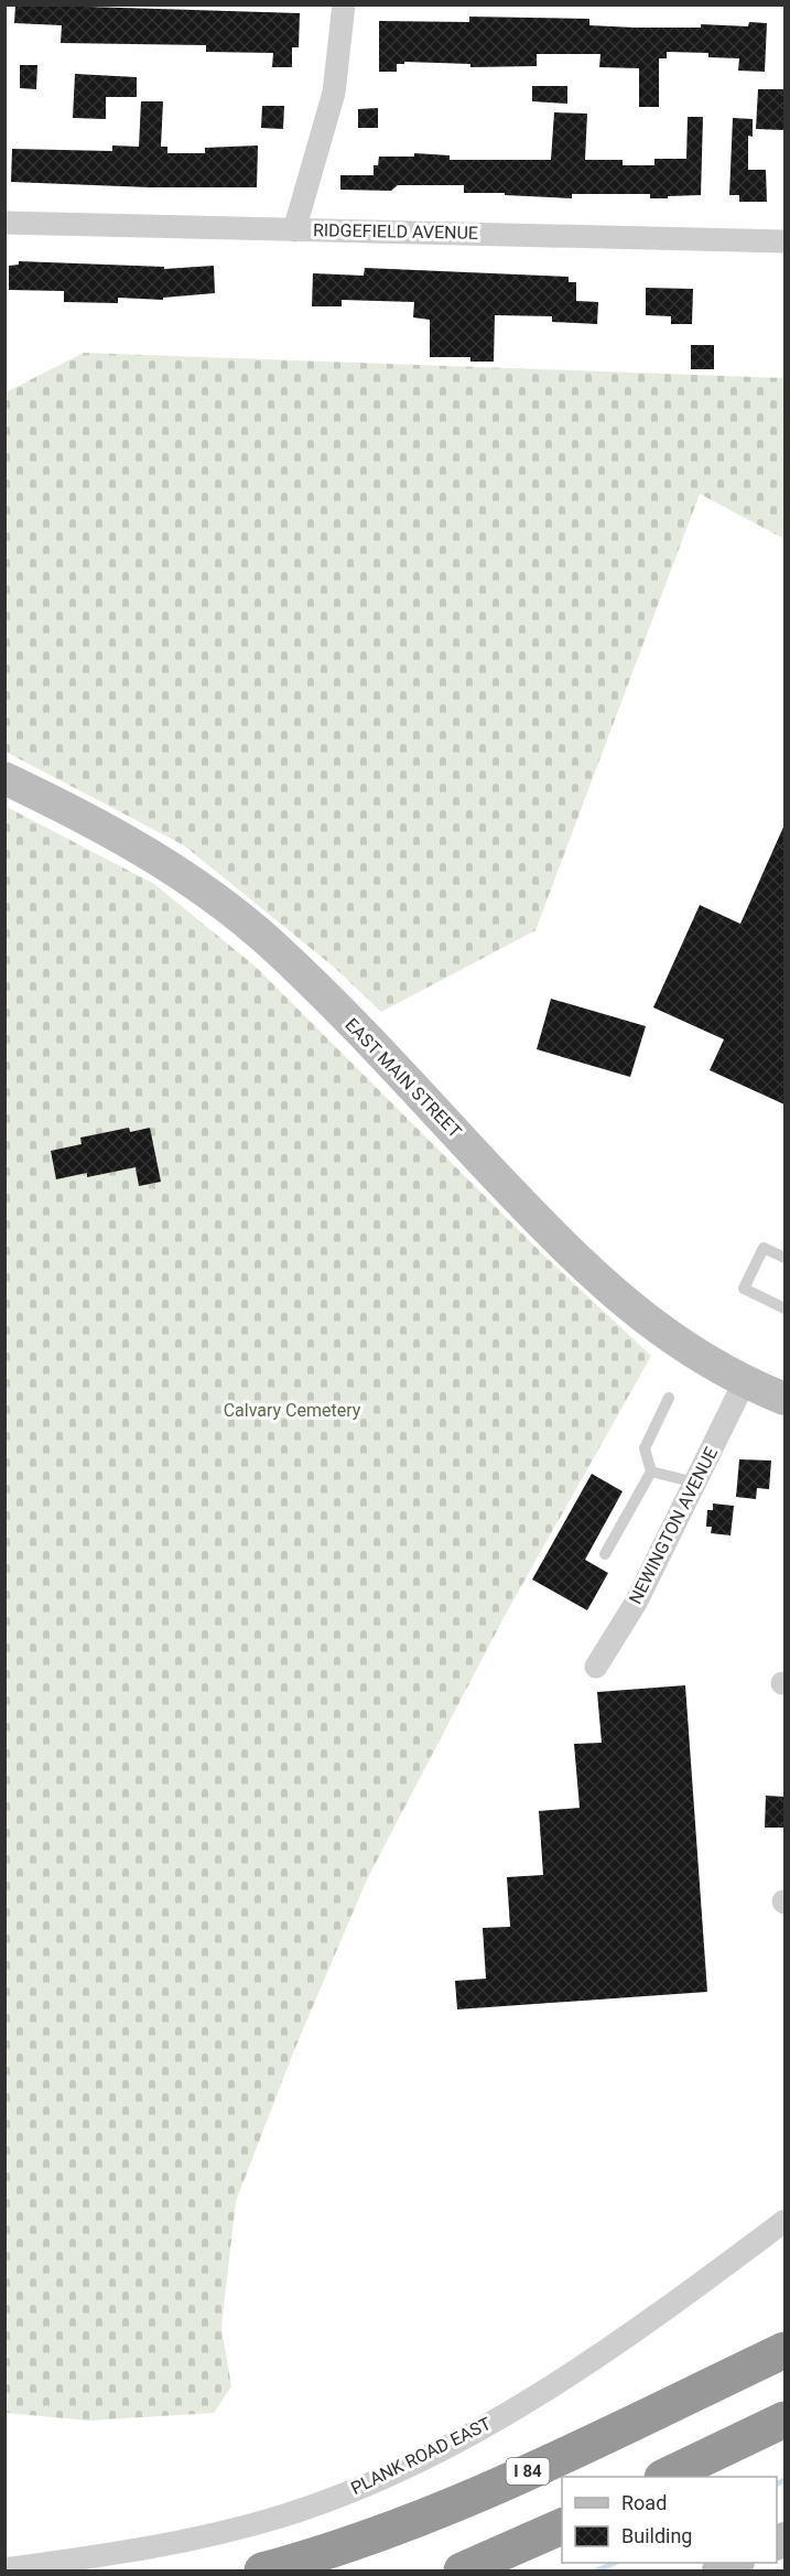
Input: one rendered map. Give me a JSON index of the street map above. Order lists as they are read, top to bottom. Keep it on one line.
{"streets":{"highway":["I 84"],"main road":["EAST MAIN STREET"],"street":["RIDGEFIELD AVENUE","NEWINGTON AVENUE","PLANK ROAD EAST"]},"crossings":[["EAST MAIN STREET","NEWINGTON AVENUE"]],"parks":["Calvary Cemetery"],"legend":["Road","Building"]}
